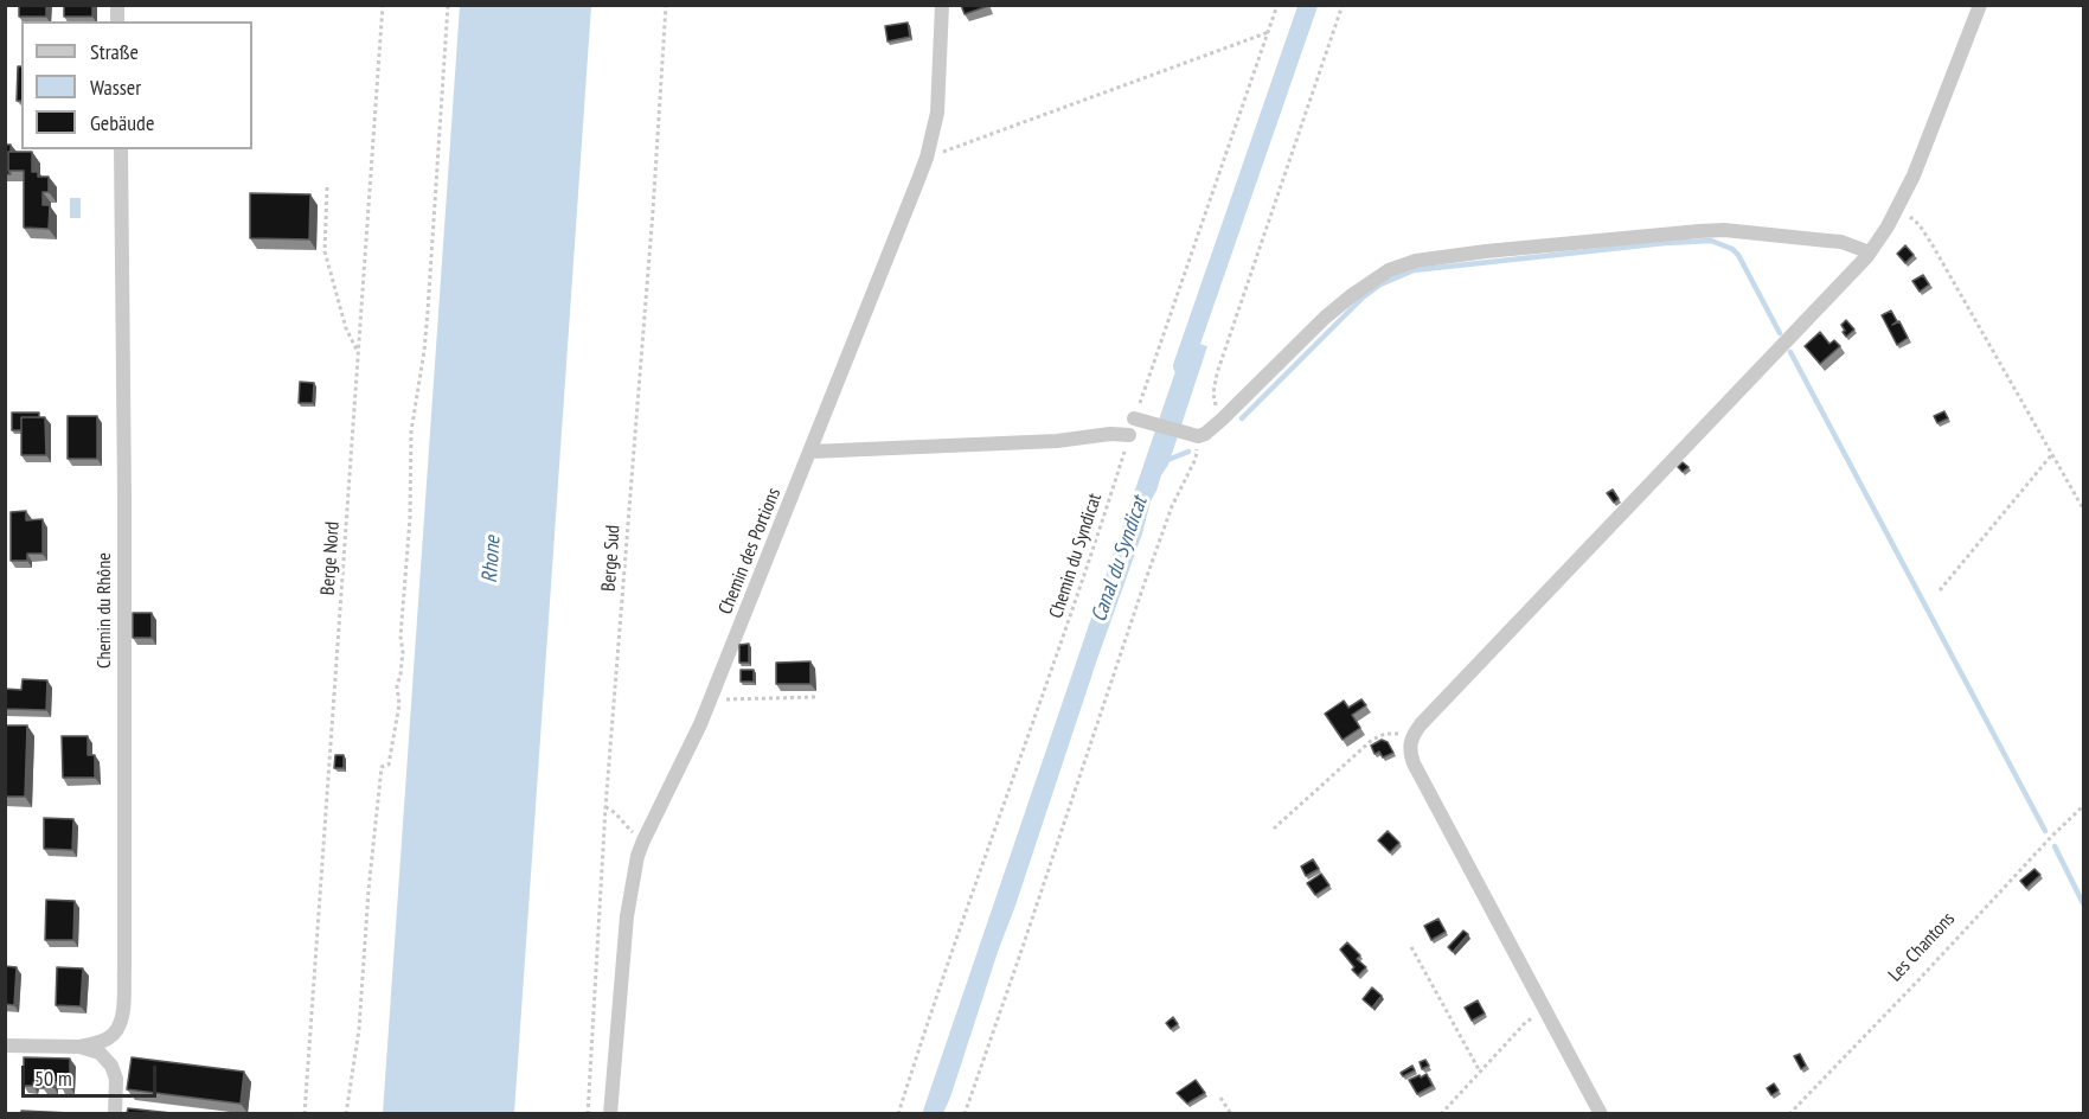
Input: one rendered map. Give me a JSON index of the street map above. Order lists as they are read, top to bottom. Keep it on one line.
{"streets":{"street":["Chemin des Portions","Chemin du Rhône"],"path":["Chemin du Syndicat","Berge Nord","Berge Sud","Les Chantons"]},"water":["Rhone","Canal du Syndicat"],"legend":["Straße","Wasser","Gebäude"],"scale_bar":"50 m"}
